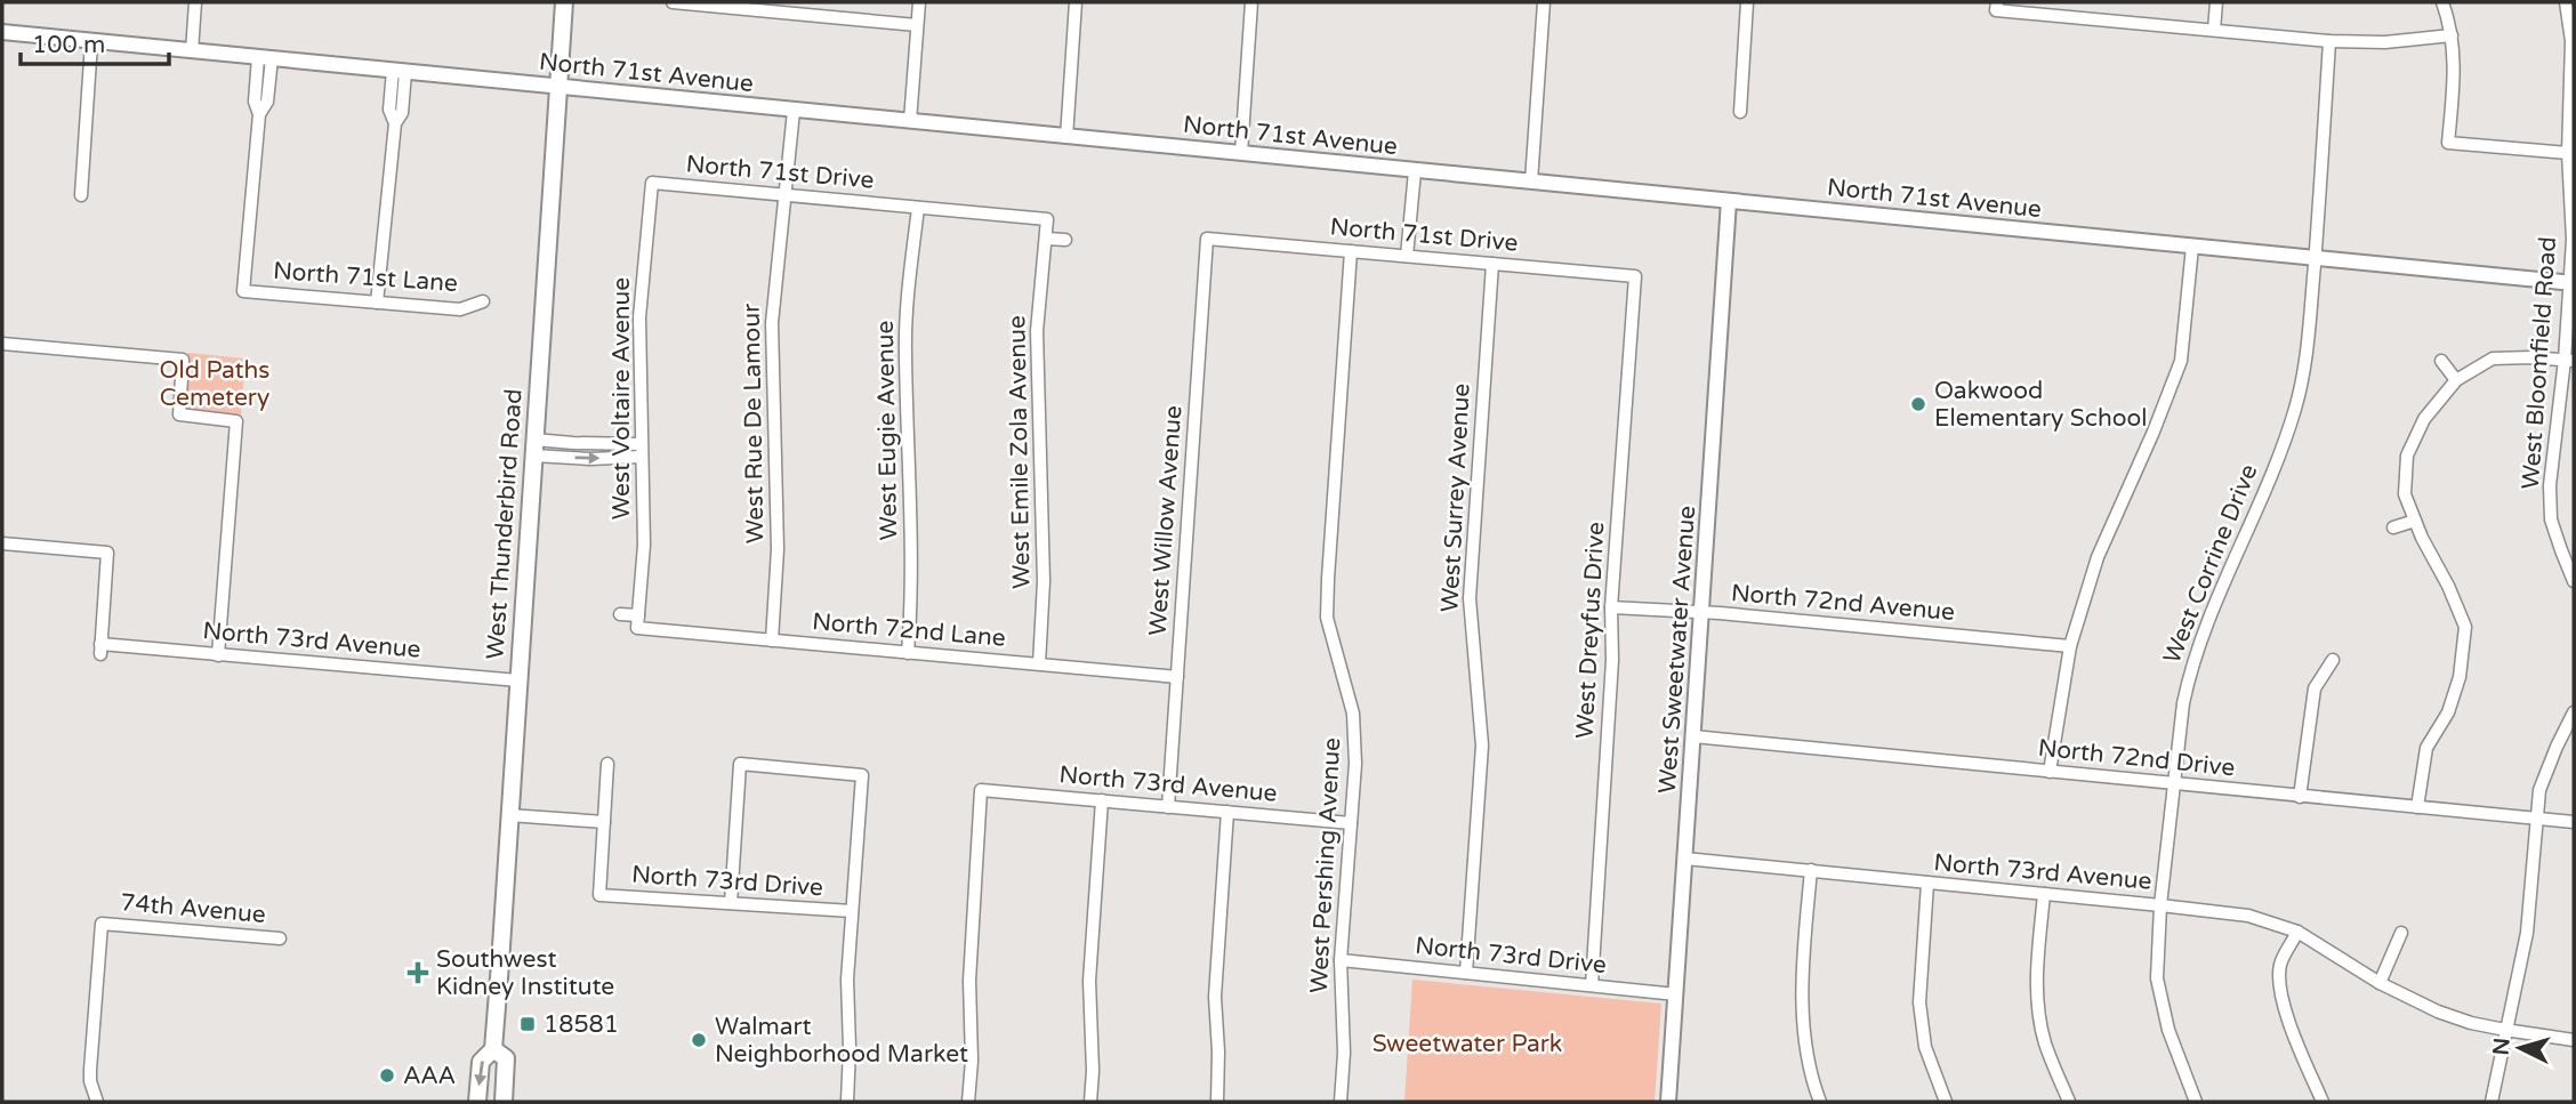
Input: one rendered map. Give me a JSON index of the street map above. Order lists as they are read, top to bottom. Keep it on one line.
{"streets":{"main road":["West Thunderbird Road"],"street":["North 71st Avenue","North 71st Drive","North 71st Lane","West Bloomfield Road","West Voltaire Avenue","West Rue De Lamour","West Eugie Avenue","West Emile Zola Avenue","West Surrey Avenue","West Willow Avenue","West Corrine Drive","North 72nd Avenue","North 72nd Lane","West Dreyfus Drive","North 73rd Avenue","West Sweetwater Avenue","North 72nd Drive","West Pershing Avenue","North 73rd Drive","74th Avenue"]},"crossings":[["North 71st Avenue","West Bloomfield Road"],["North 71st Avenue","West Rue De Lamour"],["North 71st Avenue","West Thunderbird Road"],["North 71st Avenue","West Corrine Drive"],["North 71st Avenue","West Sweetwater Avenue"],["North 71st Drive","West Voltaire Avenue"],["North 71st Drive","West Rue De Lamour"],["North 71st Drive","West Eugie Avenue"],["North 71st Drive","West Emile Zola Avenue"],["North 71st Drive","West Surrey Avenue"],["North 71st Drive","West Willow Avenue"],["North 71st Drive","West Dreyfus Drive"],["North 71st Drive","West Pershing Avenue"],["West Voltaire Avenue","North 72nd Lane"],["West Rue De Lamour","North 72nd Lane"],["West Eugie Avenue","North 72nd Lane"],["West Emile Zola Avenue","North 72nd Lane"],["West Surrey Avenue","North 73rd Drive"],["West Willow Avenue","North 72nd Lane"],["West Willow Avenue","North 73rd Avenue"],["West Thunderbird Road","North 73rd Avenue"],["West Corrine Drive","North 73rd Avenue"],["West Corrine Drive","North 72nd Drive"],["North 72nd Avenue","West Dreyfus Drive"],["North 72nd Avenue","West Sweetwater Avenue"],["West Dreyfus Drive","North 73rd Drive"],["North 73rd Avenue","West Sweetwater Avenue"],["North 73rd Avenue","West Pershing Avenue"],["West Sweetwater Avenue","North 72nd Drive"],["West Sweetwater Avenue","North 73rd Drive"],["West Pershing Avenue","North 73rd Drive"]],"parks":["Old Paths Cemetery","Sweetwater Park"],"places":{"other":["Oakwood Elementary School","Walmart Neighborhood Market","AAA"],"health":["Southwest Kidney Institute"],"transit":["18581"]},"scale_bar":"100 m","north":"left"}
